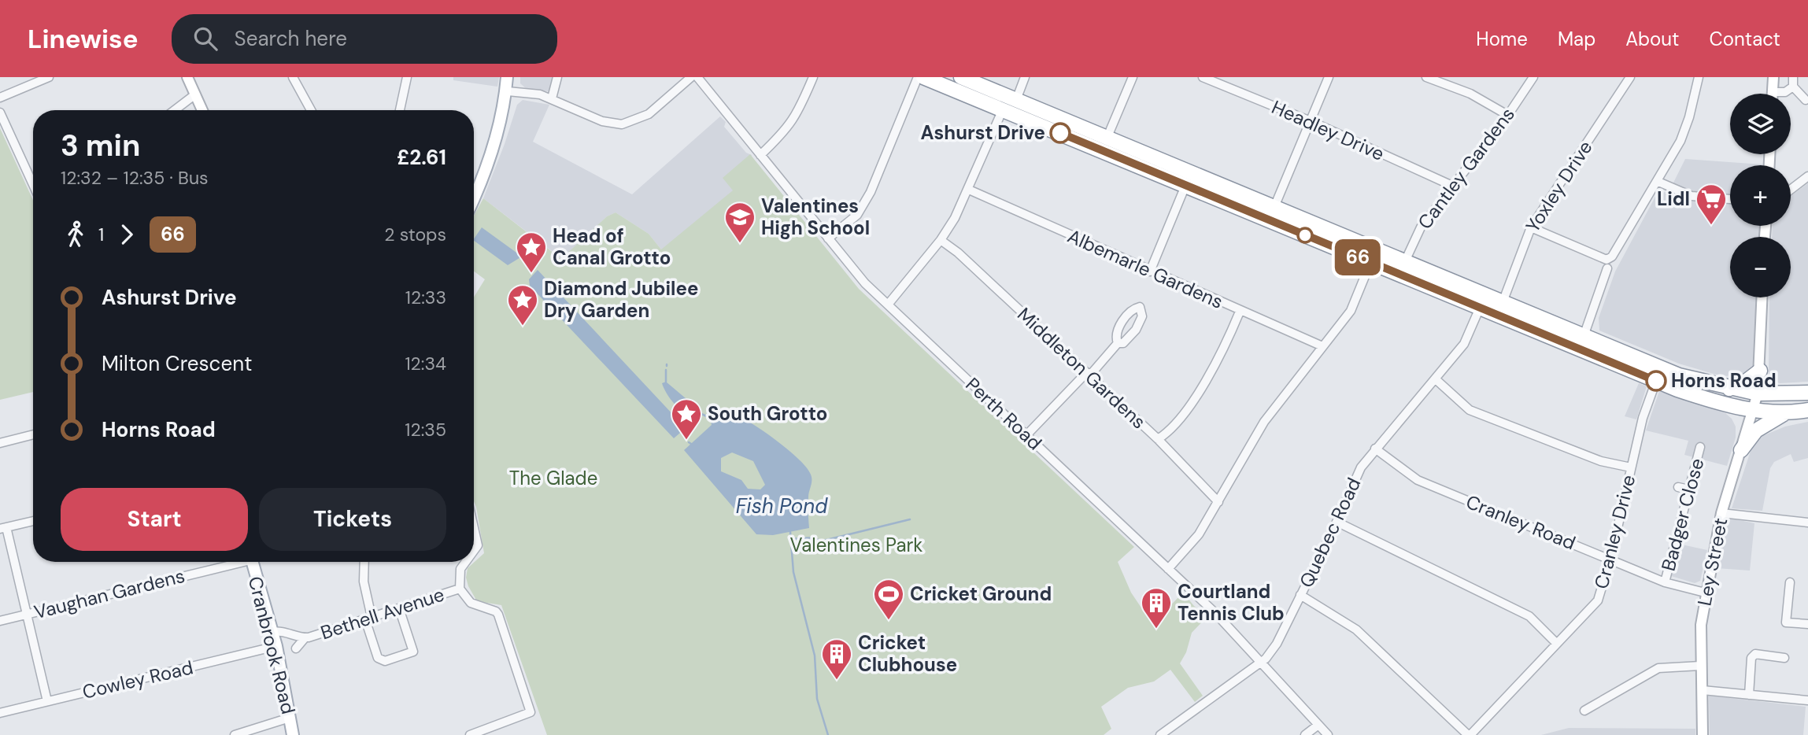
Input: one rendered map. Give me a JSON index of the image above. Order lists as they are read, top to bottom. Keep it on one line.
{"streets":{"main road":["Cranbrook Road"],"street":["Headley Drive","Cantley Gardens","Yoxley Drive","Albemarle Gardens","Middleton Gardens","Perth Road","Badger Close","Cranley Road","Cranley Drive","Quebec Road","Ley Street","Vaughan Gardens","Bethell Avenue","Cowley Road"]},"crossings":[["Headley Drive","Cantley Gardens"],["Perth Road","Quebec Road"],["Badger Close","Cranley Road"],["Cranley Road","Cranley Drive"],["Cranley Road","Quebec Road"],["Cranley Road","Ley Street"],["Cranley Drive","Quebec Road"],["Bethell Avenue","Cranbrook Road"],["Cranbrook Road","Cowley Road"]],"water":["Fish Pond"],"parks":["The Glade","Valentines Park"],"places":{"other":["Ashurst Drive","Horns Road"],"supermarket":["Lidl"],"school or university":["Valentines High School"],"place":["Head of Canal Grotto","Diamond Jubilee Dry Garden","South Grotto"],"sports":["Cricket Ground"],"building":["Courtland Tennis Club","Cricket Clubhouse"]},"lines":["bus line 66"],"page":{"header":"Linewise","search":"Search here","nav":["Home","Map","About","Contact"],"on_map":"66","map_buttons":["+","−"],"heading":["3 min","12:32 – 12:35 · Bus","£2.61"],"legs":["1","66","2 stops"],"list":[{"name":"Ashurst Drive","value":"12:33"},{"name":"Milton Crescent","value":"12:34"},{"name":"Horns Road","value":"12:35"}],"buttons":["Start","Tickets"]}}
